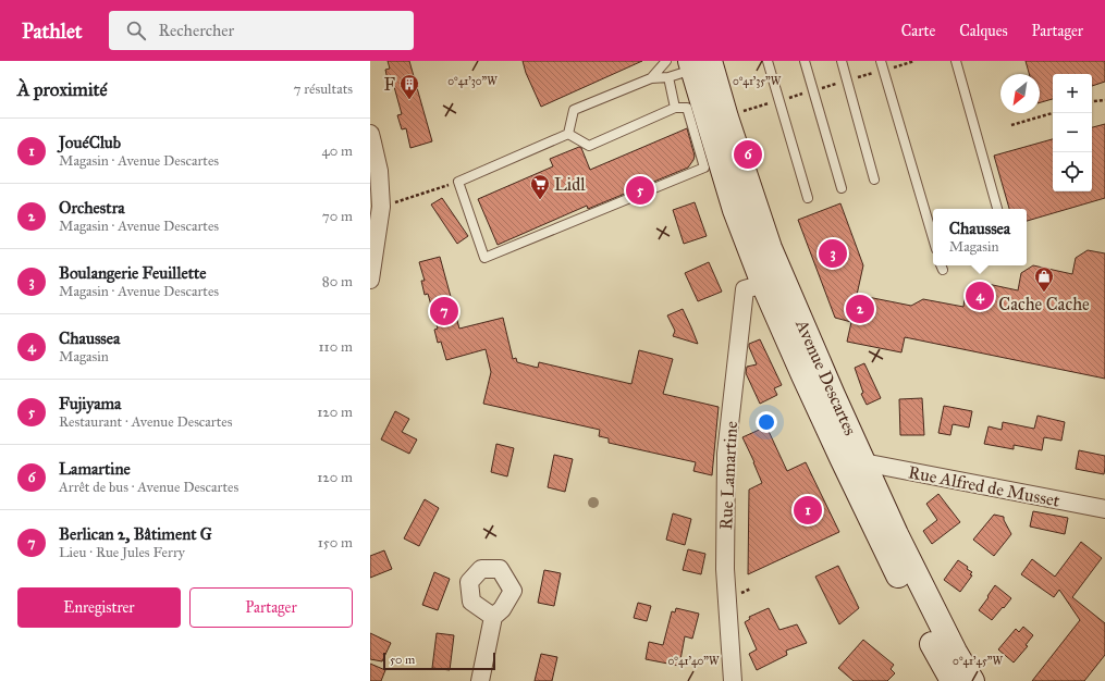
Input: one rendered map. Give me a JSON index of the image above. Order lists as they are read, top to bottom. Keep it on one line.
{"streets":{"main road":["Avenue Descartes"],"street":["Rue Lamartine","Rue Alfred de Musset"]},"crossings":[["Avenue Descartes","Rue Lamartine"],["Avenue Descartes","Rue Alfred de Musset"]],"places":{"building":["F"],"supermarket":["Lidl"],"shop":["Cache Cache"]},"scale_bar":"50 m","north":"bottom left","page":{"header":"Pathlet","search":"Rechercher","nav":["Carte","Calques","Partager"],"heading":["À proximité","7 résultats"],"map_buttons":["+","−"],"list":[{"mark":"1","name":"JouéClub","note":"Magasin · Avenue Descartes","value":"40 m"},{"mark":"2","name":"Orchestra","note":"Magasin · Avenue Descartes","value":"70 m"},{"mark":"3","name":"Boulangerie Feuillette","note":"Magasin · Avenue Descartes","value":"80 m"},{"mark":"4","name":"Chaussea","note":"Magasin","value":"110 m"},{"mark":"5","name":"Fujiyama","note":"Restaurant · Avenue Descartes","value":"120 m"},{"mark":"6","name":"Lamartine","note":"Arrêt de bus · Avenue Descartes","value":"120 m"},{"mark":"7","name":"Berlican 2, Bâtiment G","note":"Lieu · Rue Jules Ferry","value":"150 m"}],"pins":["6","5","3","4","2","7","1"],"popup":["Chaussea","Magasin"],"buttons":["Enregistrer","Partager"],"scale":"50 m"},"coordinates":["0°41'30\"W","0°41'35\"W","0°41'40\"W","0°41'45\"W"]}
